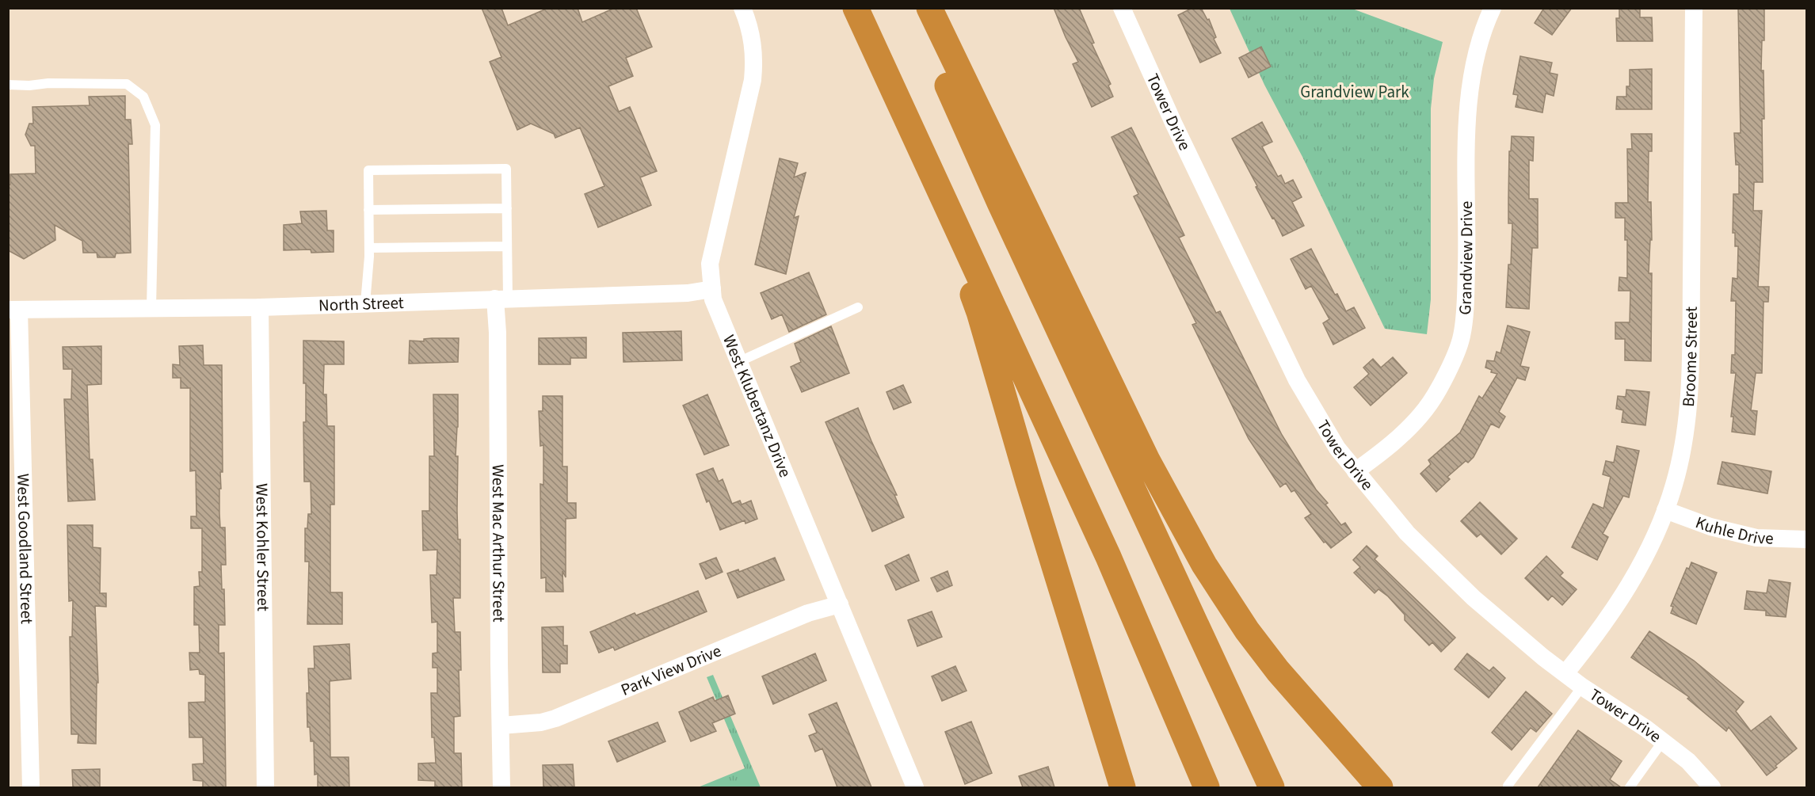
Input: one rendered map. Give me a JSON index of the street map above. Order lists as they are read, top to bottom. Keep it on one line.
{"streets":{"street":["Tower Drive","Grandview Drive","North Street","Broome Street","West Klubertanz Drive","Kuhle Drive","West Mac Arthur Street","West Kohler Street","West Goodland Street","Park View Drive"]},"crossings":[["Tower Drive","Grandview Drive"],["Tower Drive","Broome Street"],["North Street","West Klubertanz Drive"],["North Street","West Mac Arthur Street"],["North Street","West Kohler Street"],["North Street","West Goodland Street"],["Broome Street","Kuhle Drive"],["West Klubertanz Drive","Park View Drive"],["West Mac Arthur Street","Park View Drive"]],"parks":["Grandview Park"]}
